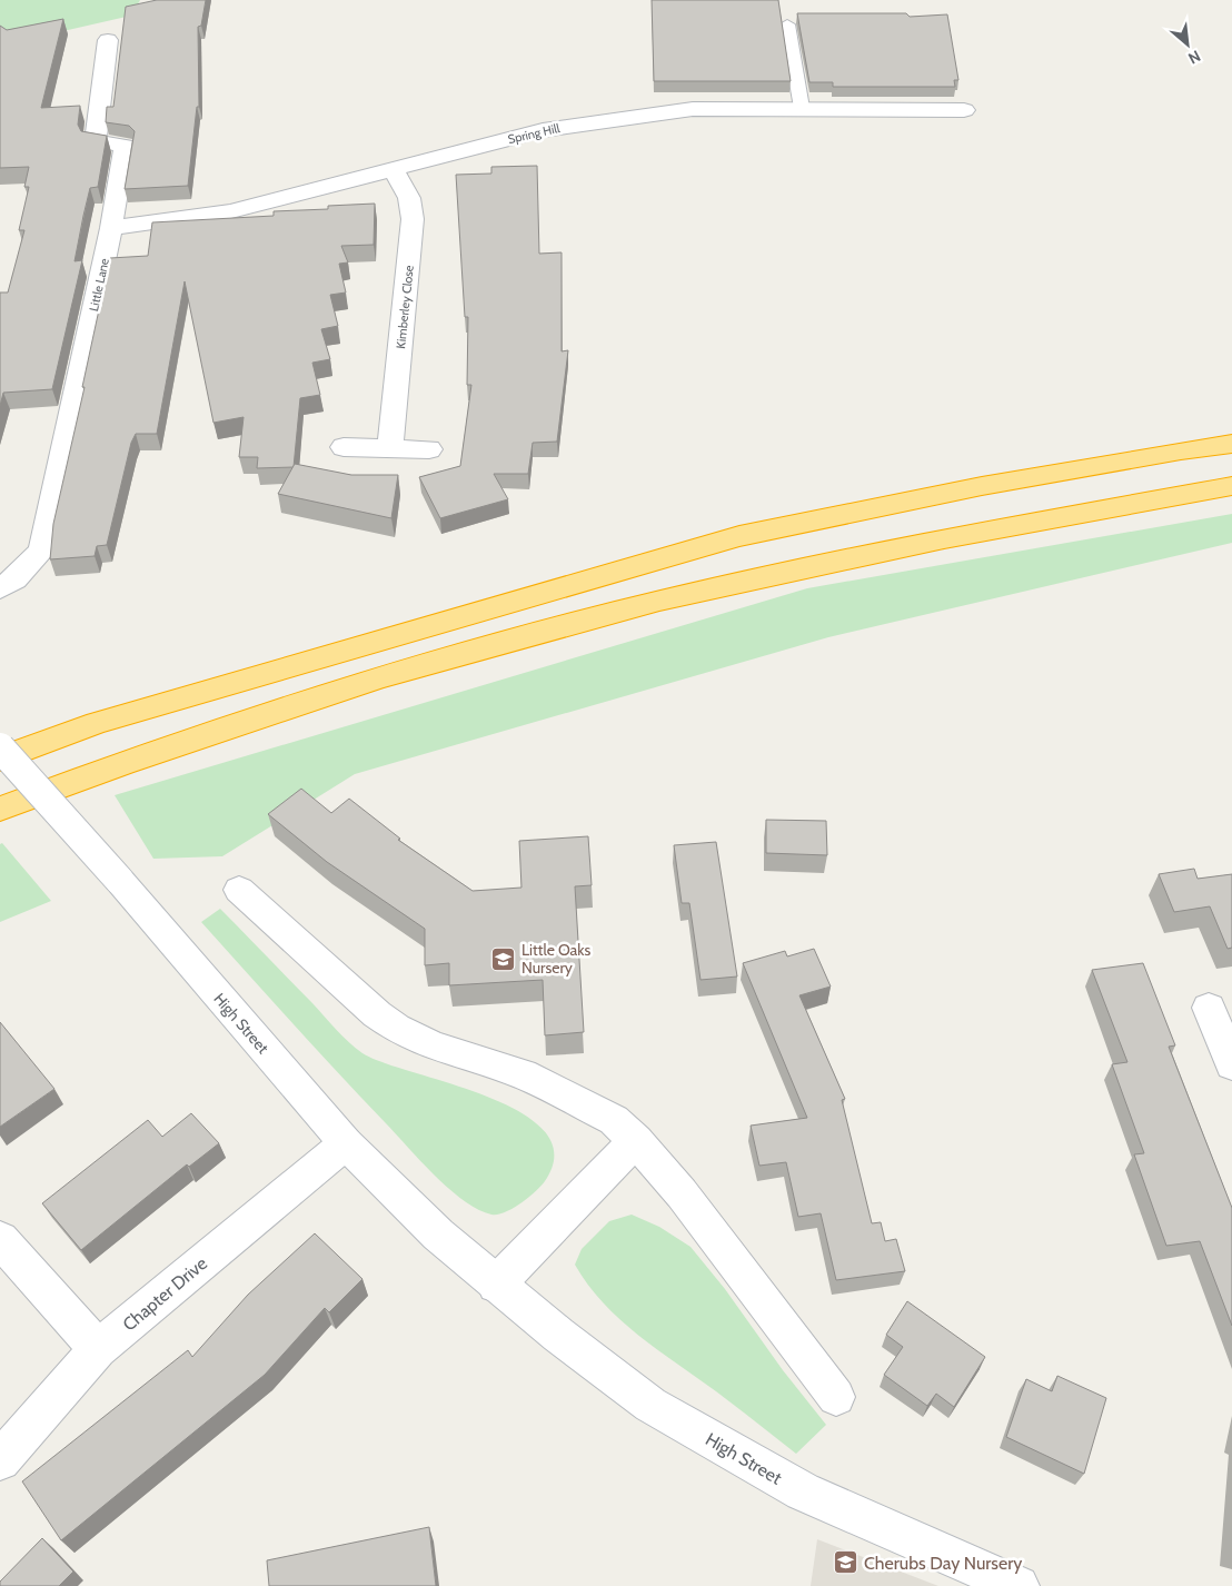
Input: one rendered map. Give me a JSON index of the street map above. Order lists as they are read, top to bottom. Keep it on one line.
{"streets":{"street":["Spring Hill","Little Lane","Kimberley Close","High Street","Chapter Drive"]},"crossings":[["Spring Hill","Little Lane"],["Spring Hill","Kimberley Close"],["High Street","Chapter Drive"]],"places":{"school or university":["Little Oaks Nursery","Cherubs Day Nursery"]},"north":"bottom right"}
